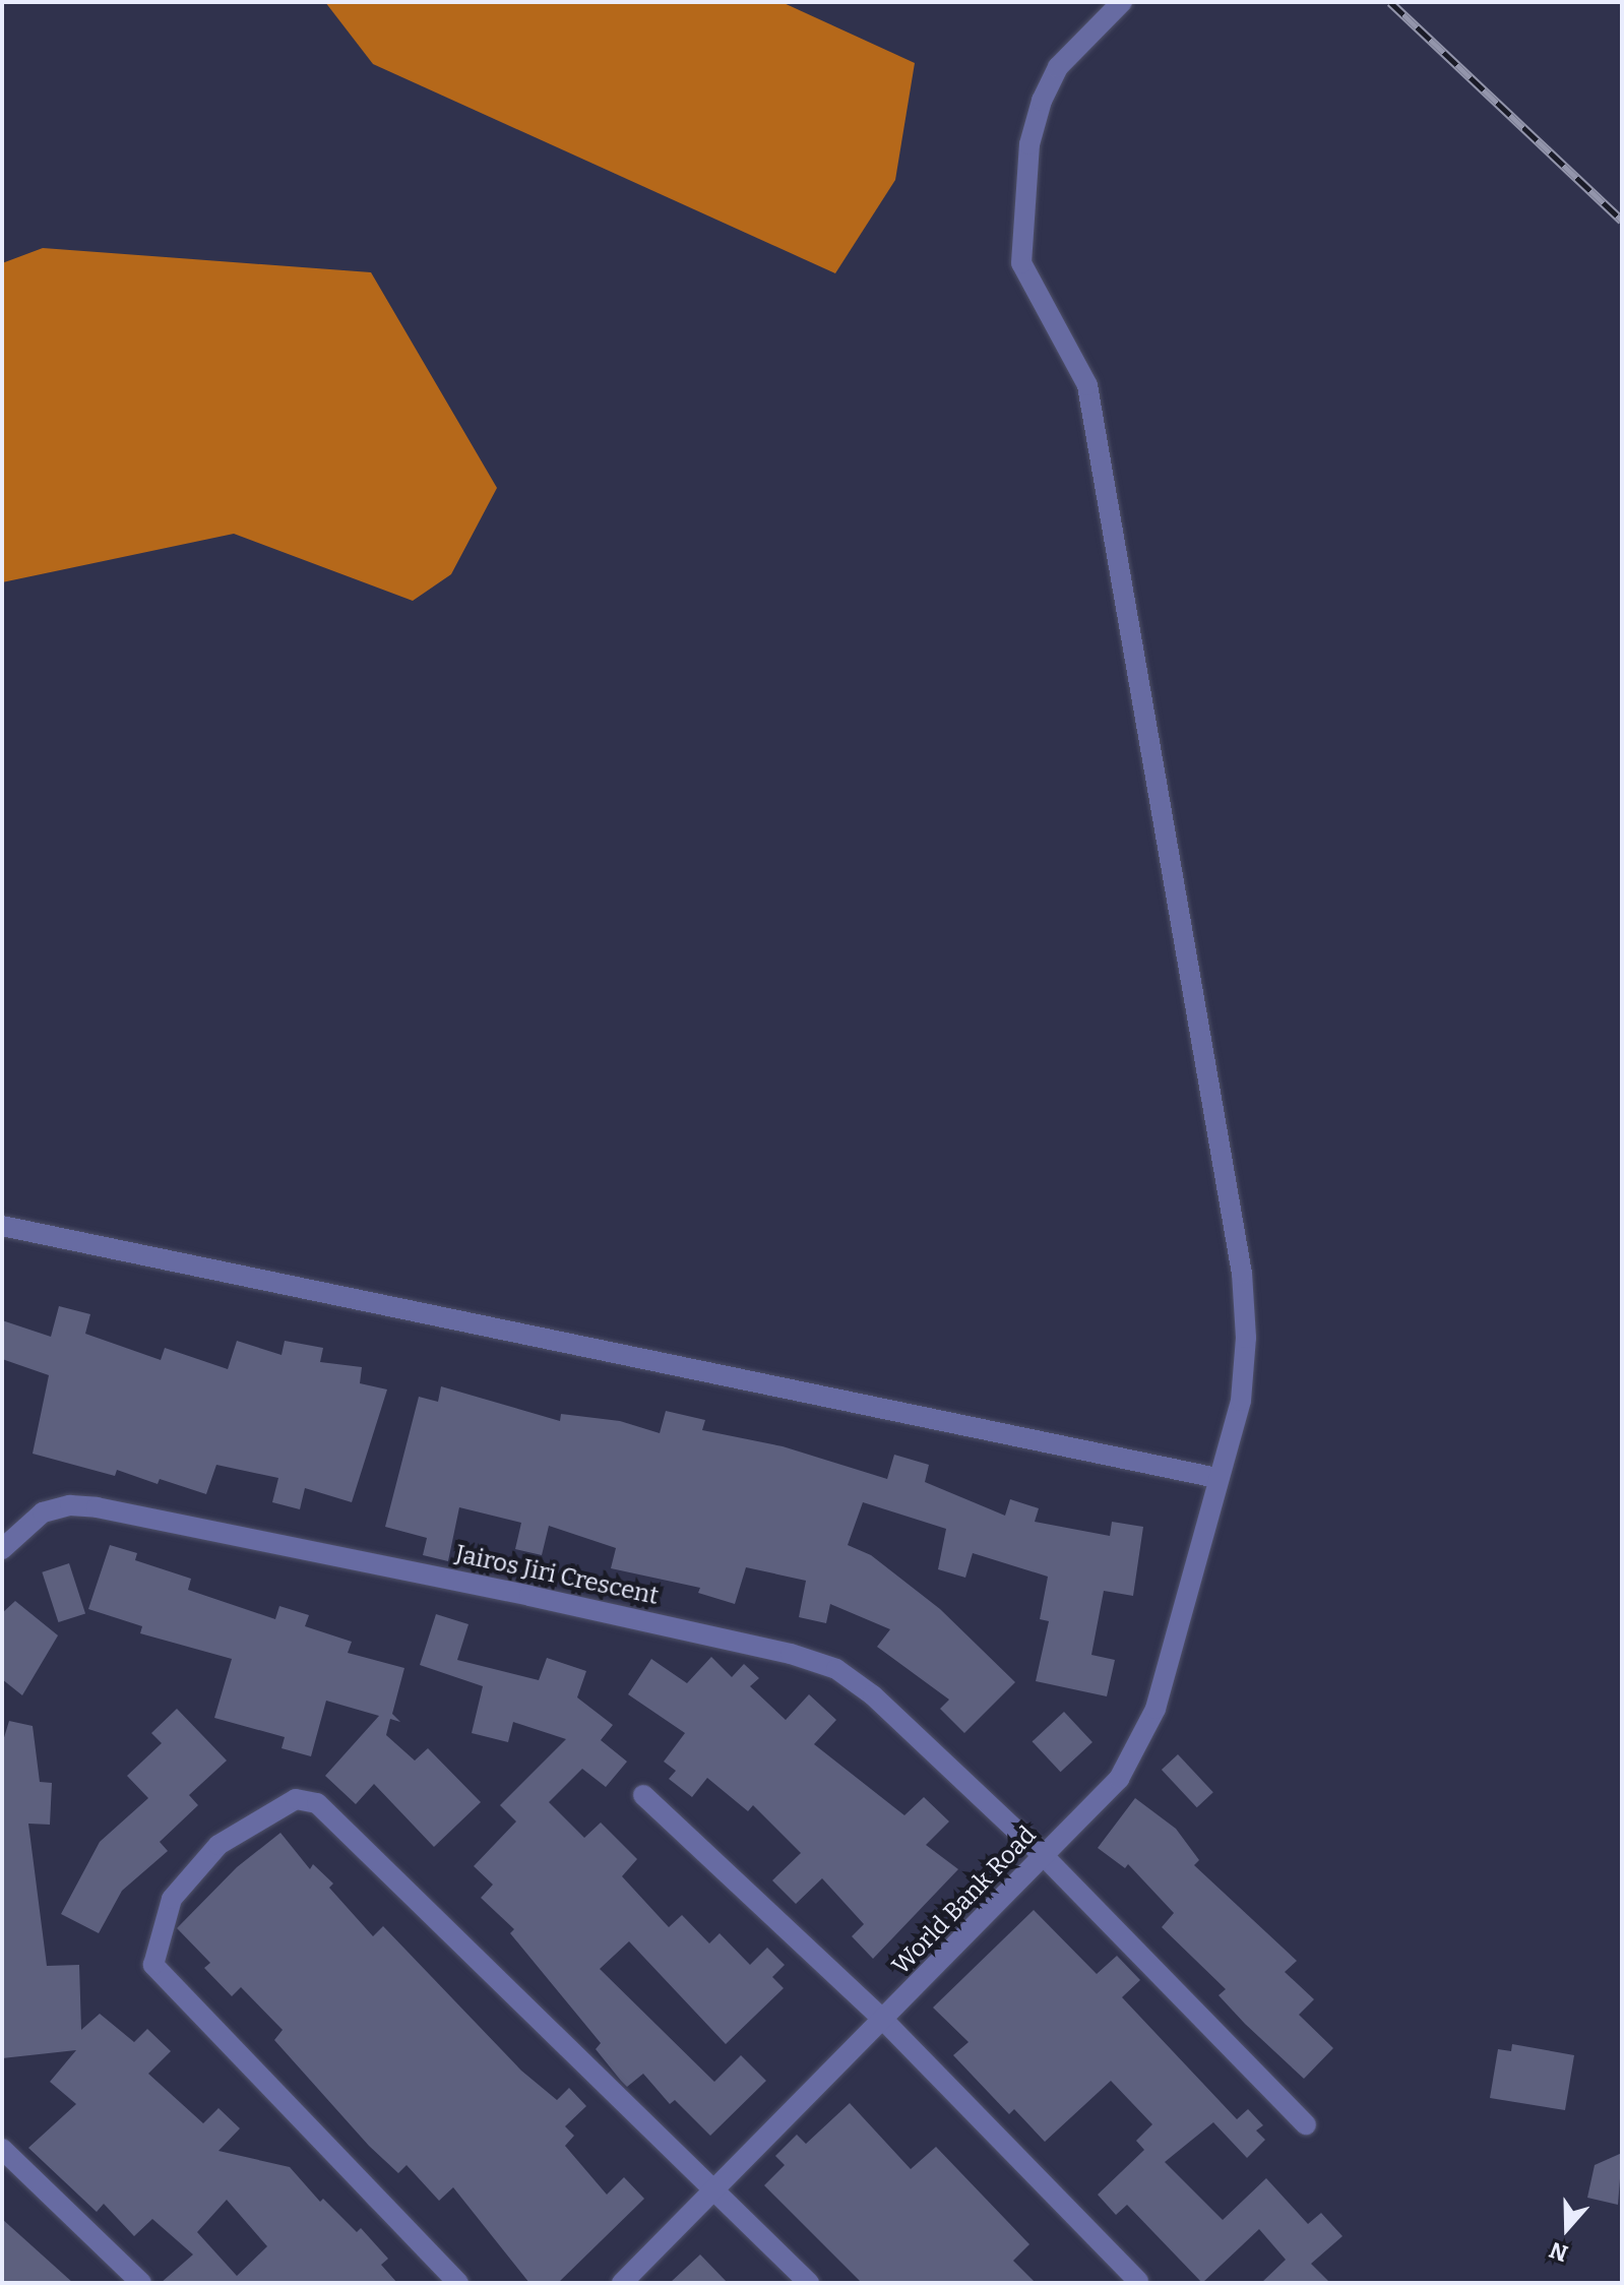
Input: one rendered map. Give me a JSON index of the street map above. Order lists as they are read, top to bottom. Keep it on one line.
{"streets":{"street":["Jairos Jiri Crescent","World Bank Road"]},"crossings":[["Jairos Jiri Crescent","World Bank Road"]],"north":"bottom"}
